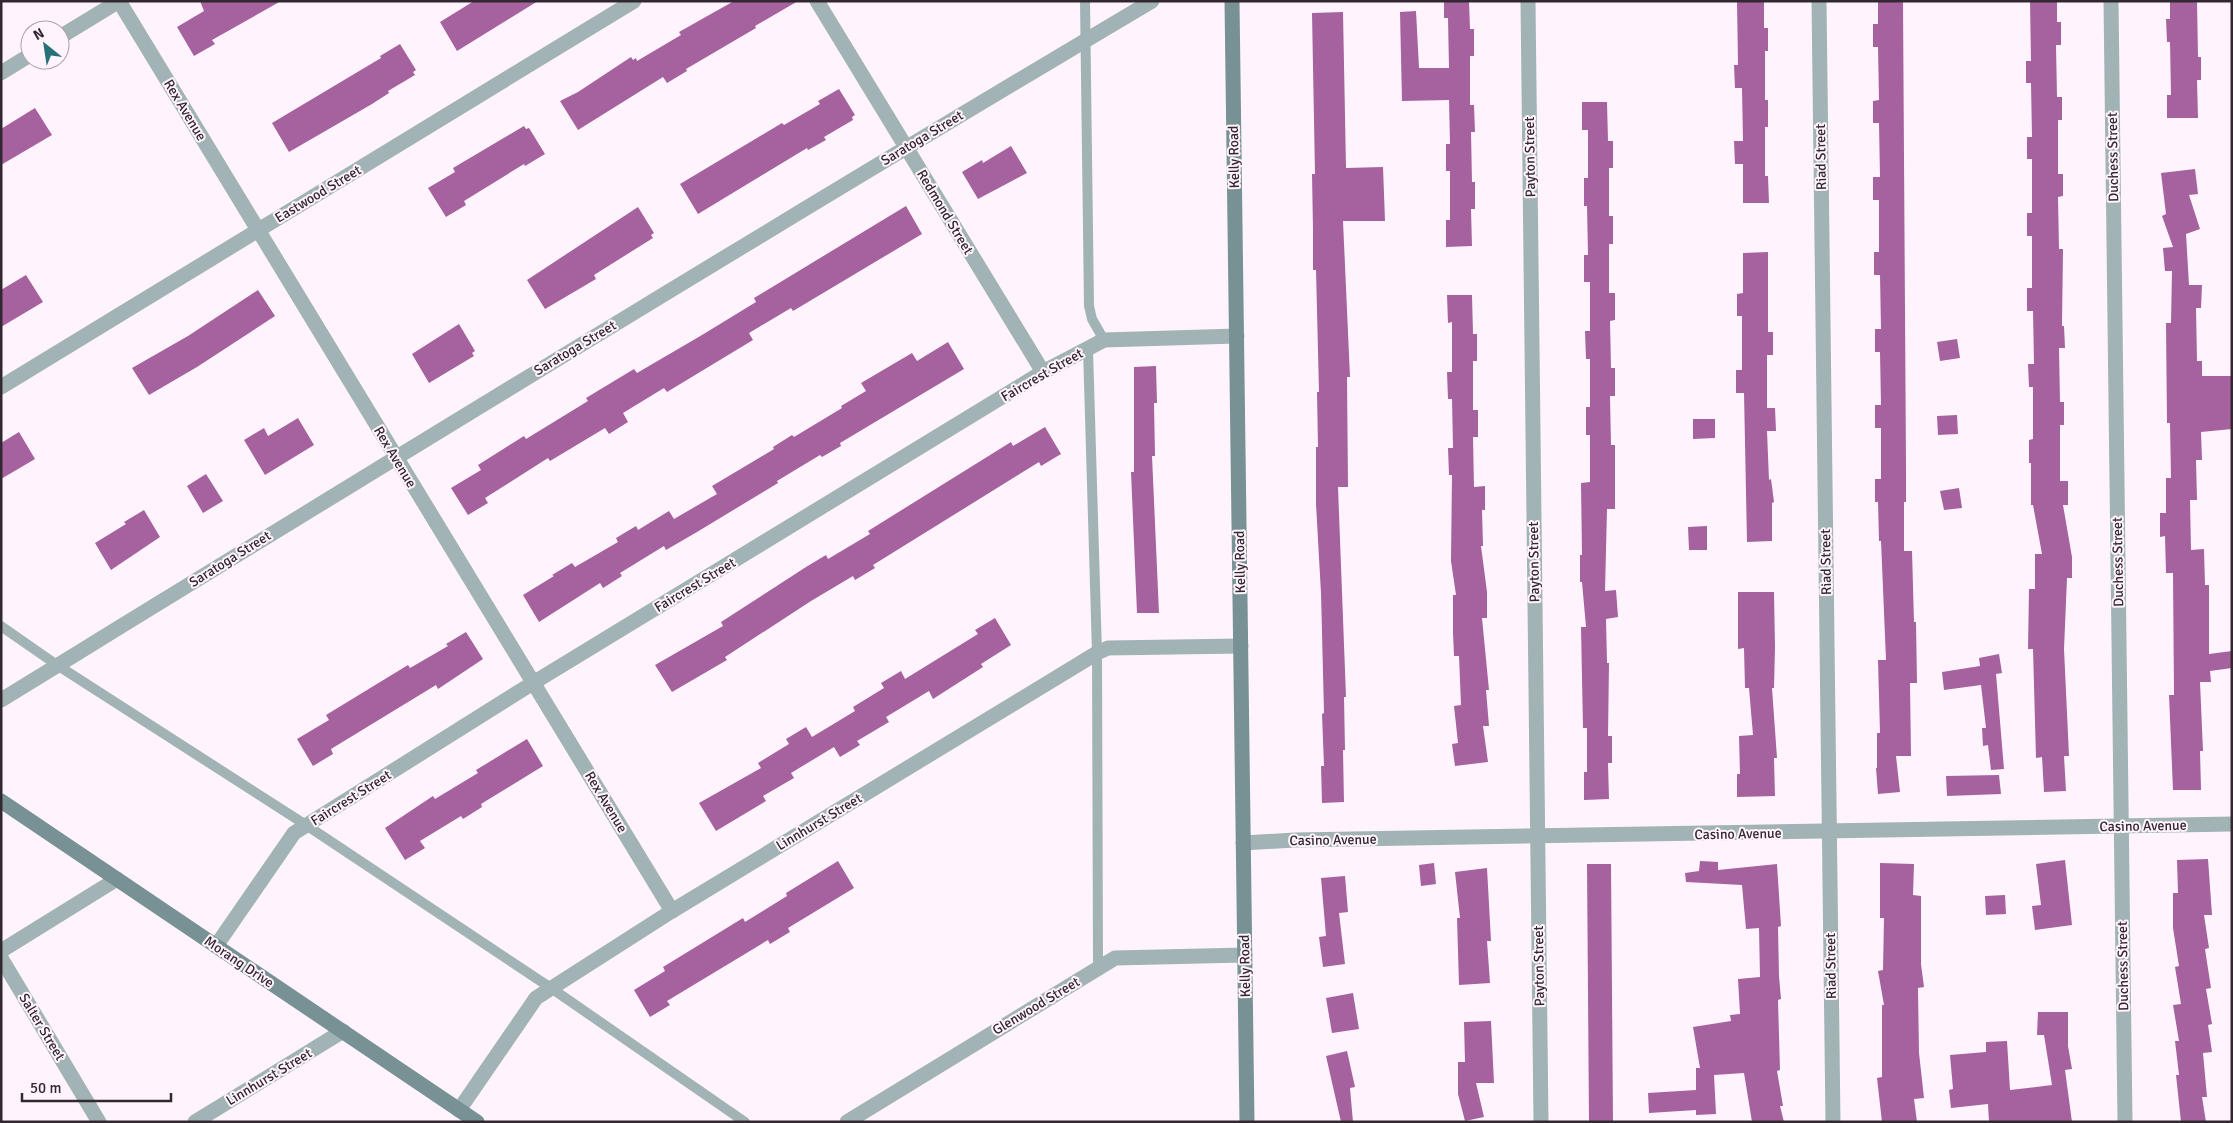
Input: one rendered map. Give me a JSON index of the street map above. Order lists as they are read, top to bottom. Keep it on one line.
{"streets":{"street":["Rex Avenue","Saratoga Street","Kelly Road","Payton Street","Riad Street","Duchess Street","Eastwood Street","Redmond Street","Faircrest Street","Linnhurst Street","Casino Avenue","Morang Drive","Glenwood Street","Salter Street"]},"crossings":[["Rex Avenue","Saratoga Street"],["Rex Avenue","Eastwood Street"],["Rex Avenue","Faircrest Street"],["Rex Avenue","Linnhurst Street"],["Saratoga Street","Redmond Street"],["Kelly Road","Faircrest Street"],["Kelly Road","Linnhurst Street"],["Kelly Road","Casino Avenue"],["Kelly Road","Glenwood Street"],["Payton Street","Casino Avenue"],["Riad Street","Casino Avenue"],["Duchess Street","Casino Avenue"],["Redmond Street","Faircrest Street"],["Faircrest Street","Morang Drive"],["Linnhurst Street","Morang Drive"]],"scale_bar":"50 m","north":"top left"}
